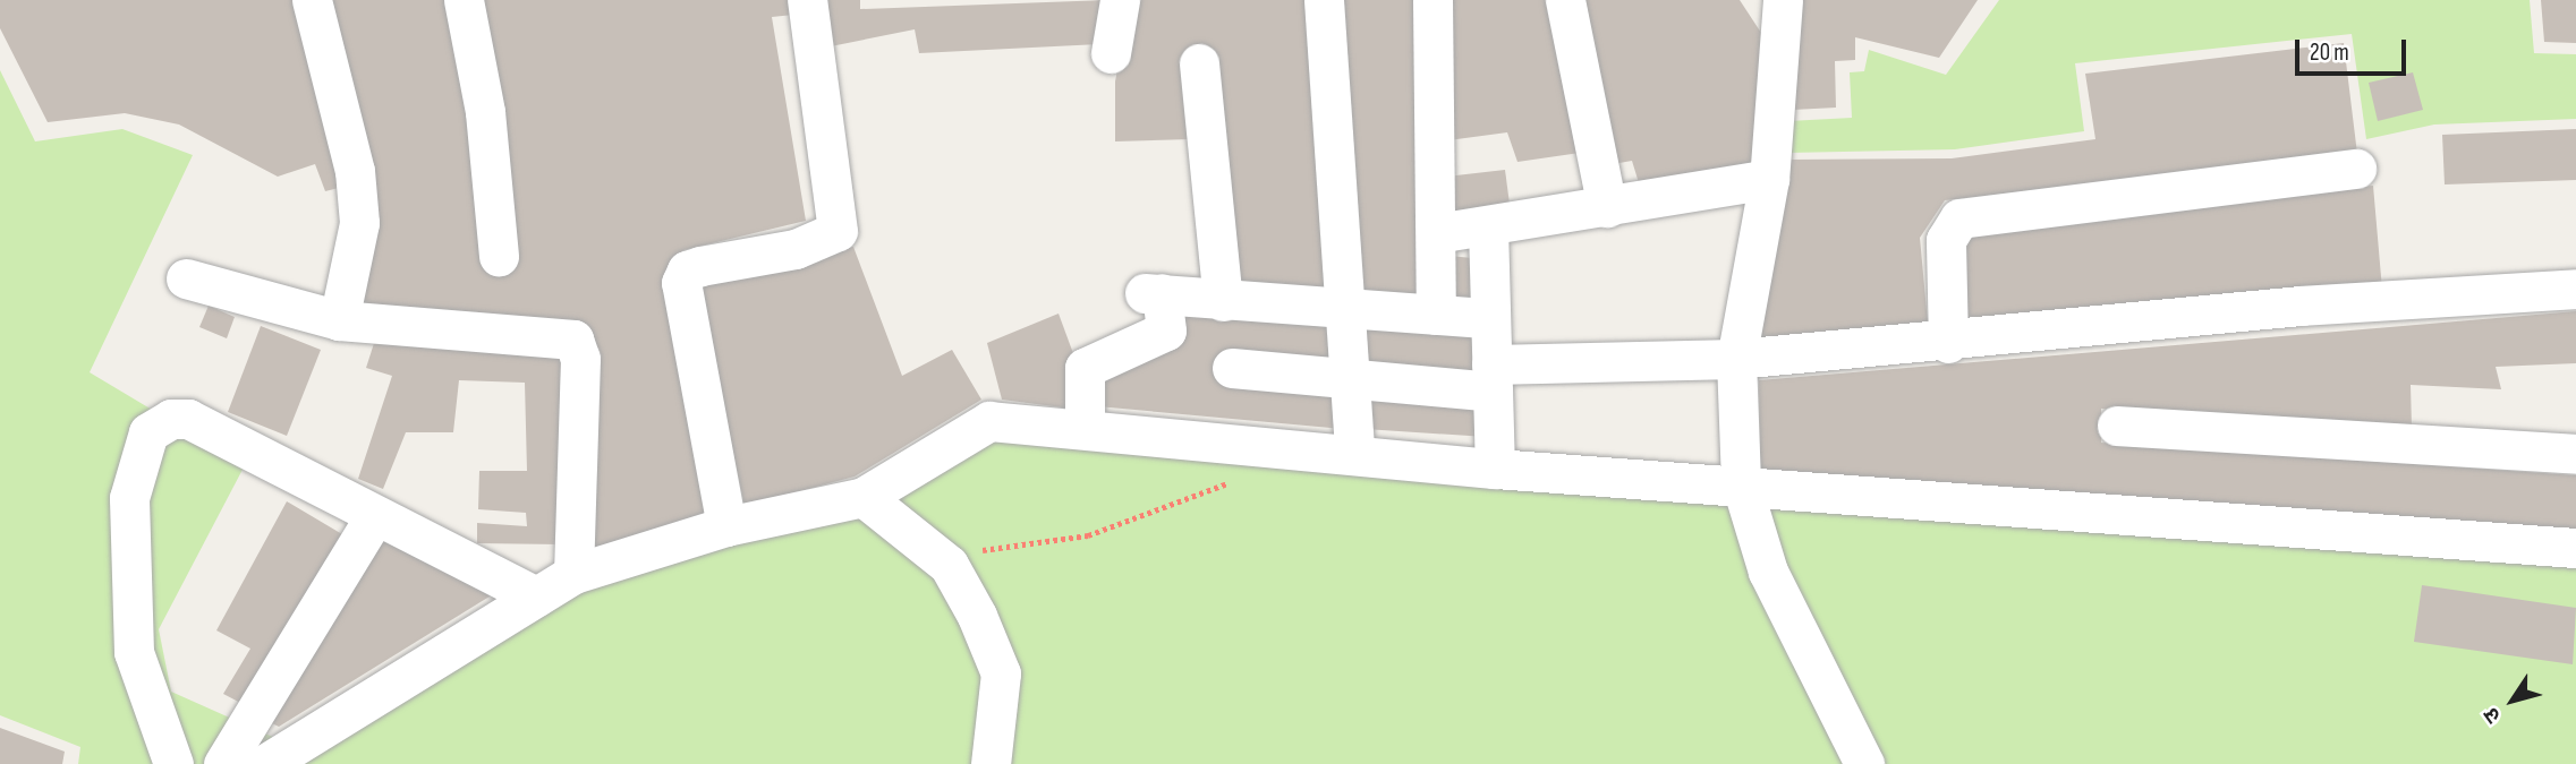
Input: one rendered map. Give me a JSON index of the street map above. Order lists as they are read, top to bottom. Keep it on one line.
{"scale_bar":"20 m","north":"bottom left"}
